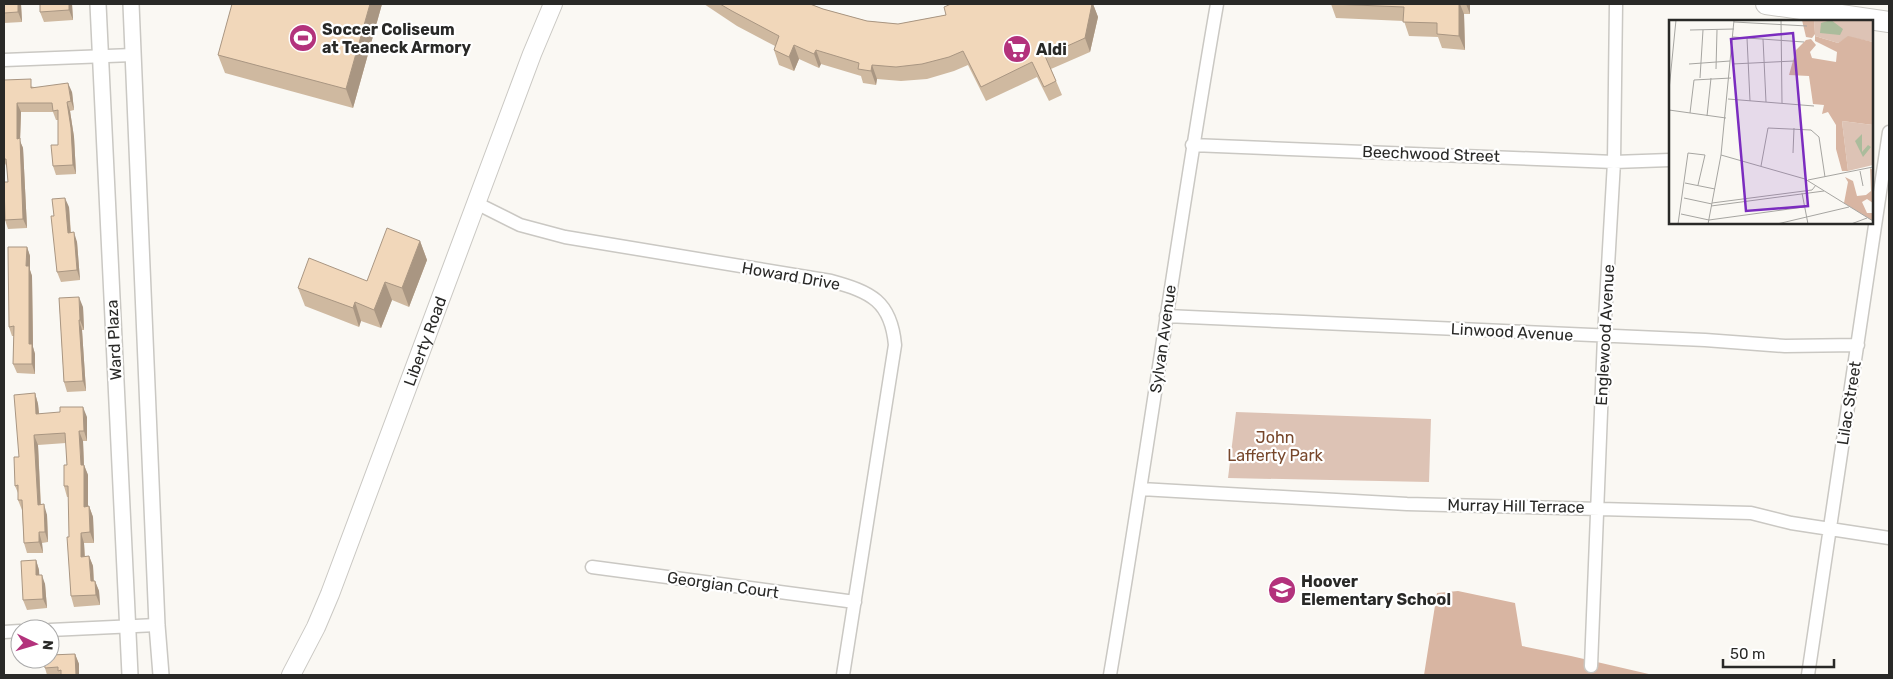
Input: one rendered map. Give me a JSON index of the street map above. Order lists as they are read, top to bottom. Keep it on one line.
{"streets":{"main road":["Liberty Road"],"street":["Beechwood Street","Howard Drive","Linwood Avenue","Englewood Avenue","Sylvan Avenue","Ward Plaza","Lilac Street","Murray Hill Terrace","Georgian Court"]},"crossings":[["Beechwood Street","Englewood Avenue"],["Beechwood Street","Sylvan Avenue"],["Howard Drive","Liberty Road"],["Howard Drive","Georgian Court"],["Linwood Avenue","Englewood Avenue"],["Linwood Avenue","Sylvan Avenue"],["Linwood Avenue","Lilac Street"],["Englewood Avenue","Murray Hill Terrace"],["Sylvan Avenue","Murray Hill Terrace"],["Lilac Street","Murray Hill Terrace"]],"parks":["John Lafferty Park"],"places":{"sports":["Soccer Coliseum at Teaneck Armory"],"supermarket":["Aldi"],"school or university":["Hoover Elementary School"]},"scale_bar":"50 m","north":"right"}
